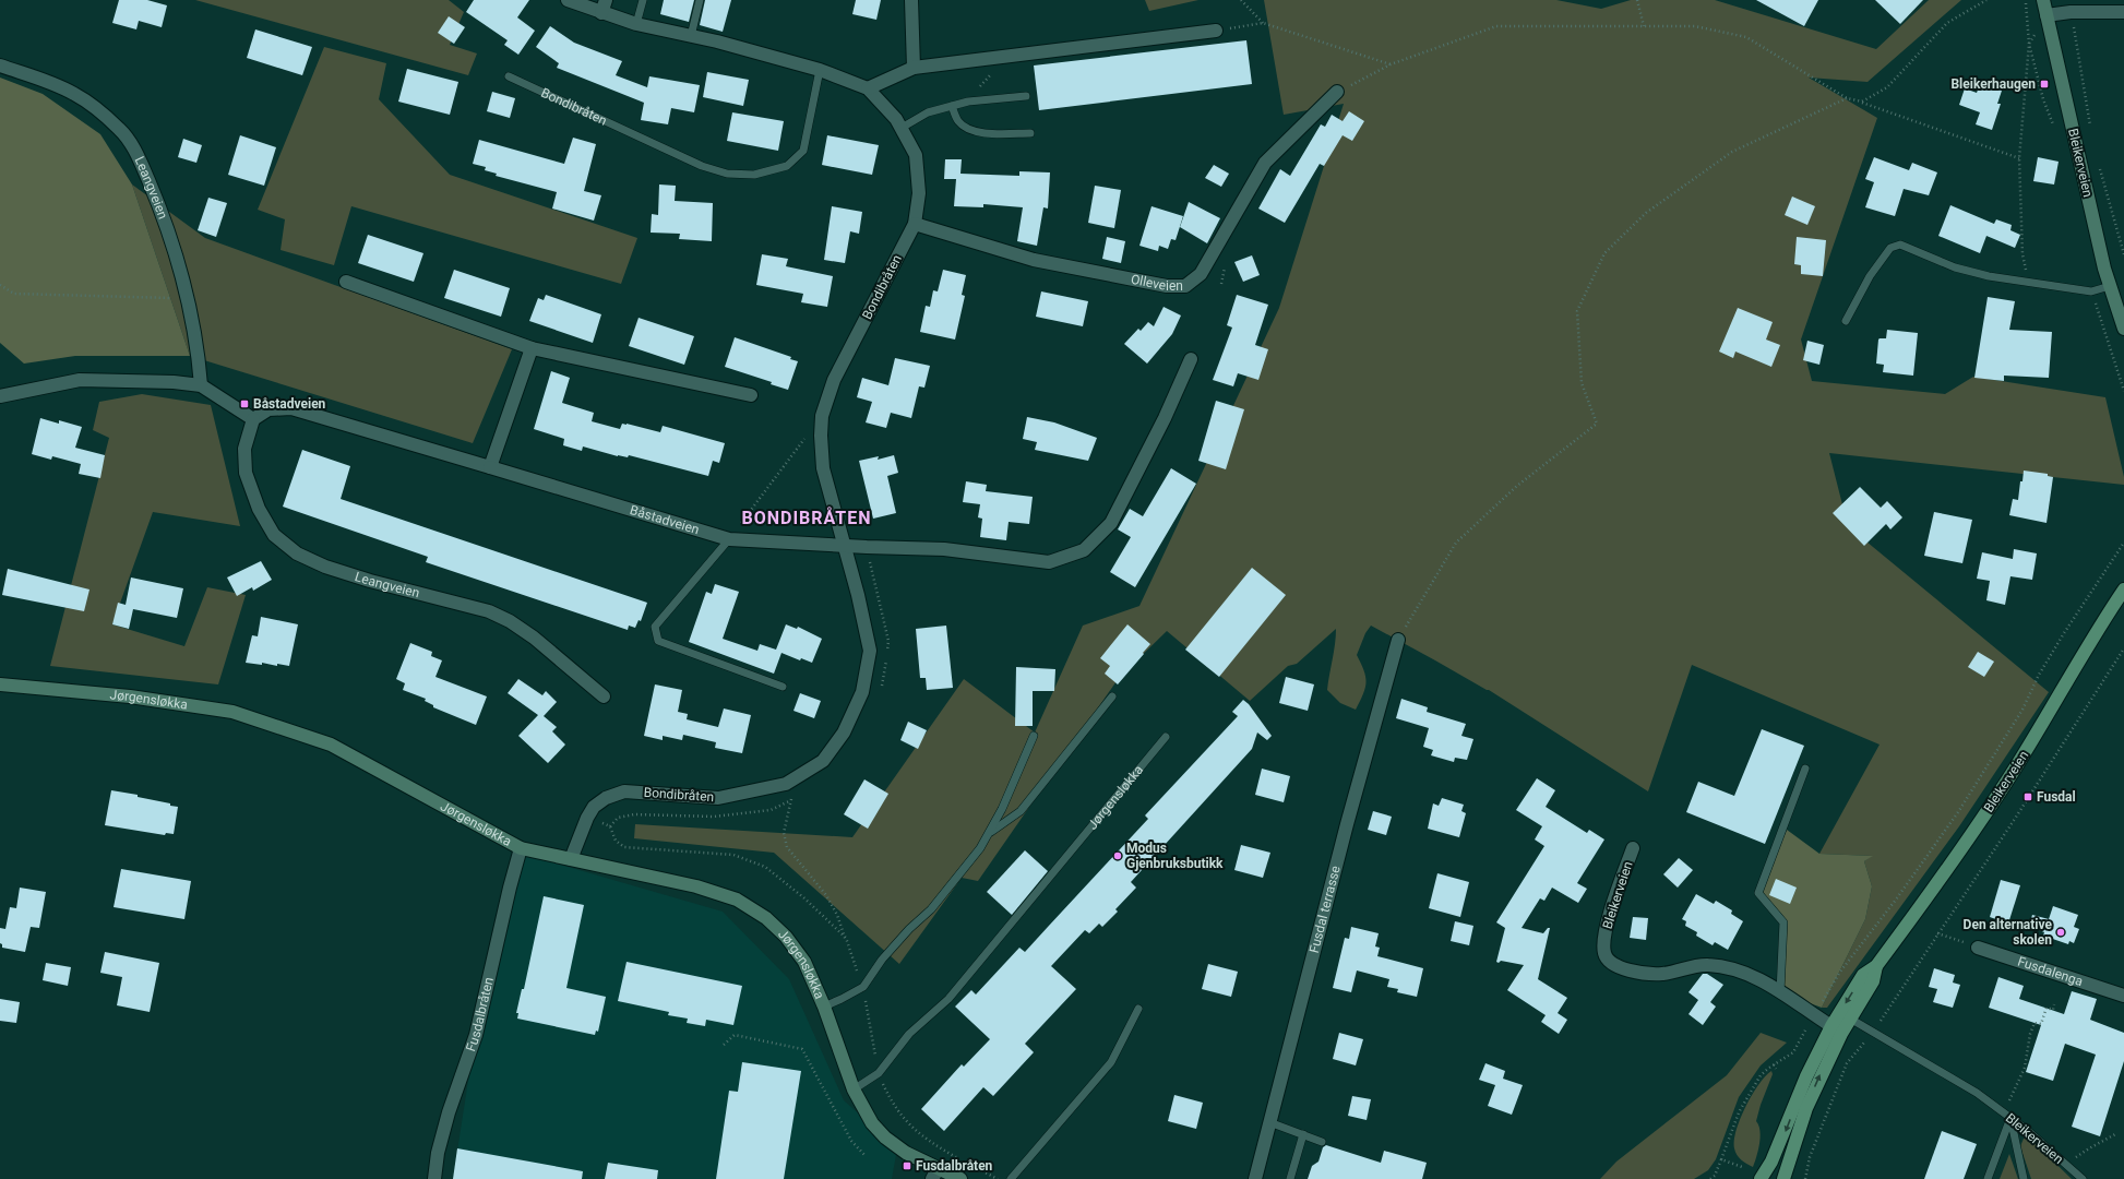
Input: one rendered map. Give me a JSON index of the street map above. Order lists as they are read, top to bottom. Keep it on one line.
{"streets":{"main road":["Bleikerveien"],"street":["Bondibråten","Leangveien","Olleveien","Båstadveien","Jørgensløkka","Fusdal terrasse","Fusdalenga","Fusdalbråten"]},"crossings":[["Bondibråten","Olleveien"],["Bondibråten","Båstadveien"],["Bondibråten","Jørgensløkka"],["Leangveien","Båstadveien"],["Jørgensløkka","Fusdalbråten"]],"districts":["BONDIBRÅTEN"],"places":{"transit":["Bleikerhaugen","Båstadveien","Fusdal","Fusdalbråten"],"other":["Modus Gjenbruksbutikk","Den alternative skolen"]}}
